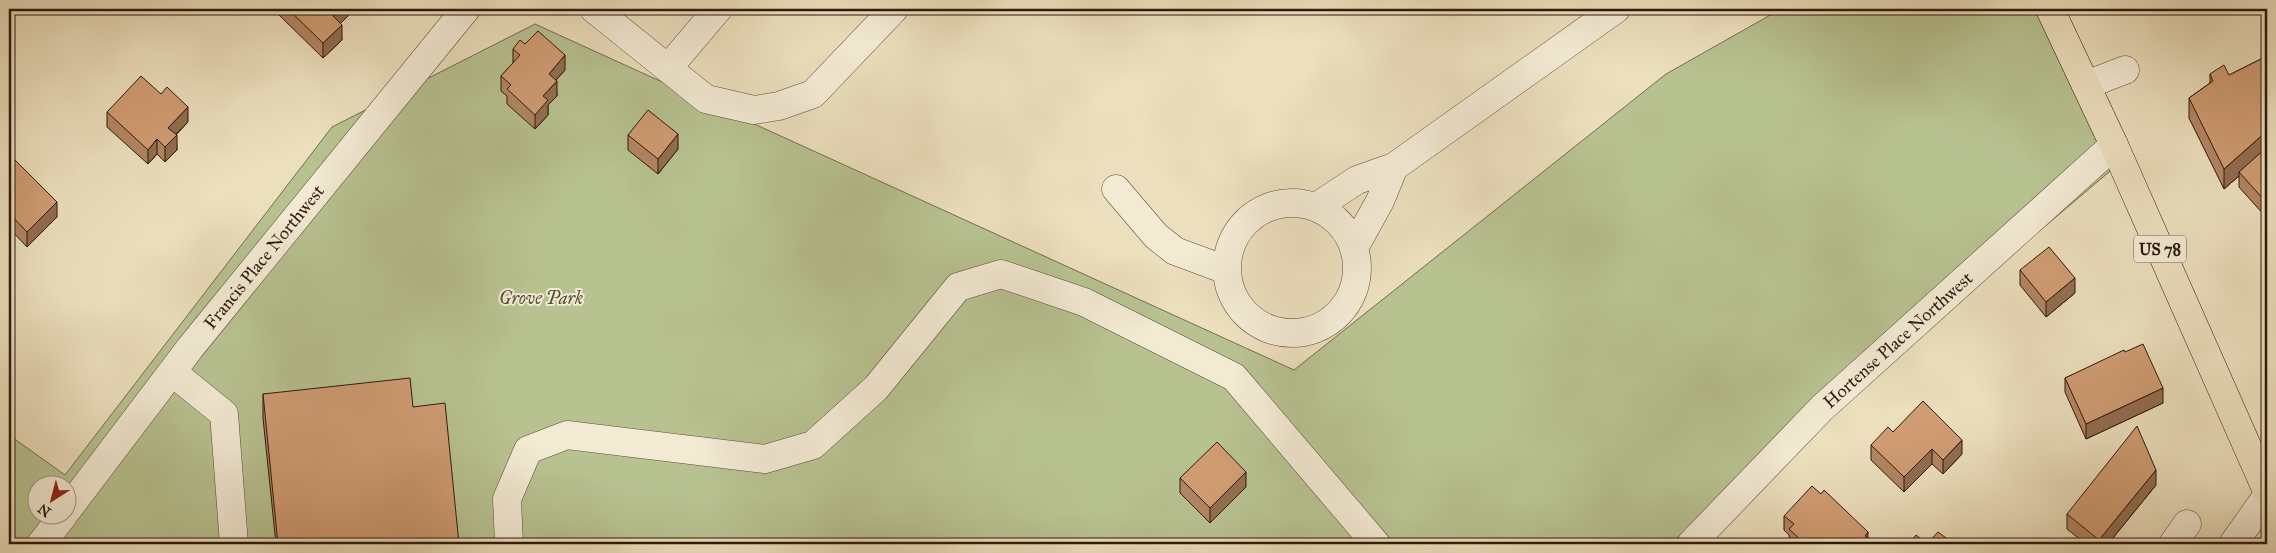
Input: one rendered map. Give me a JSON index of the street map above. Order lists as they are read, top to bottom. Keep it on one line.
{"streets":{"main road":["US 78"],"street":["Francis Place Northwest","Hortense Place Northwest"]},"crossings":[["US 78","Hortense Place Northwest"]],"parks":["Grove Park"],"north":"bottom left"}
